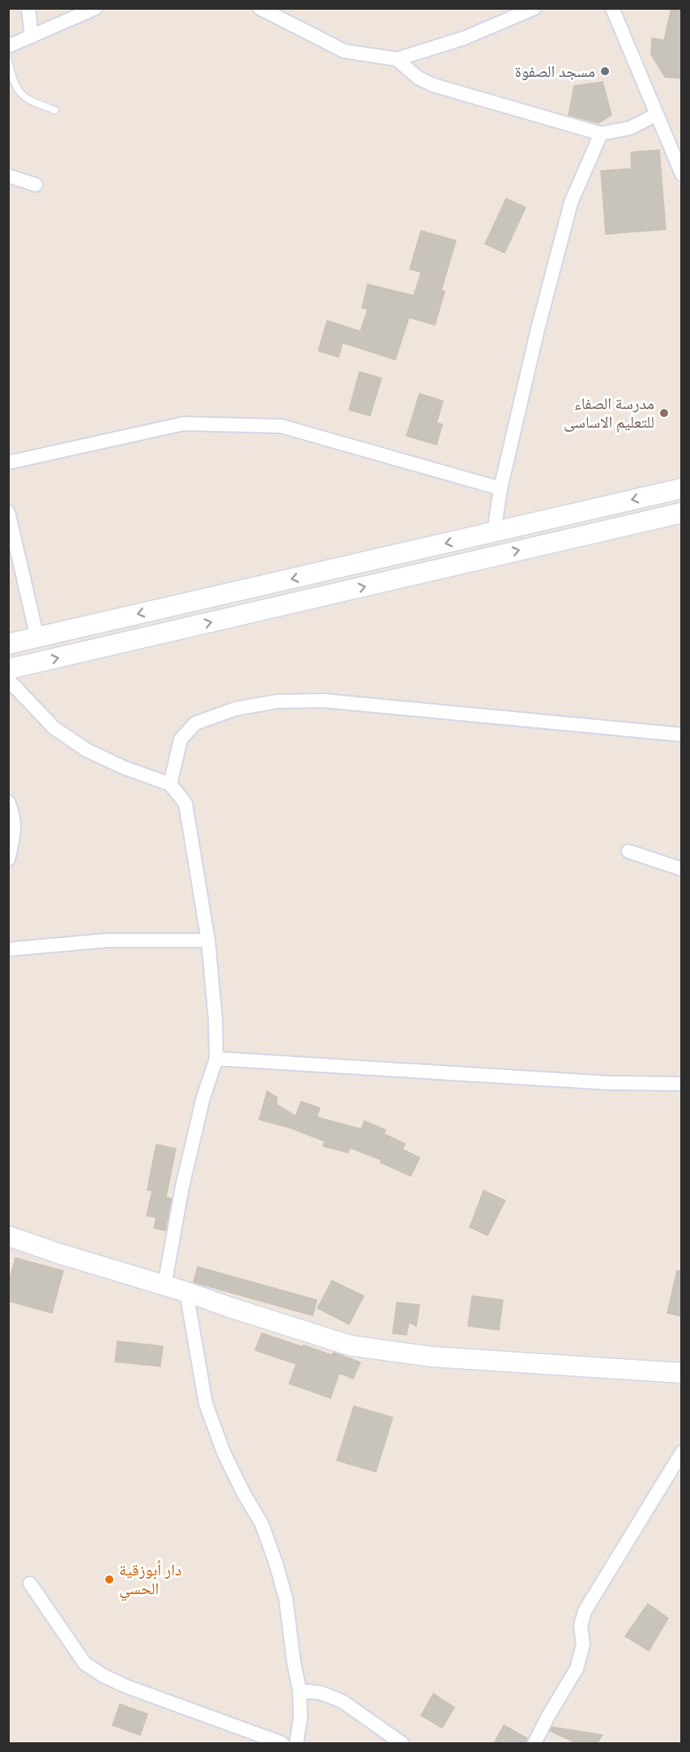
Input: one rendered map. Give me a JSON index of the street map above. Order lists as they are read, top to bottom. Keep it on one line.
{"places":["مسجد الصفوة","مدرسة الصفاء للتعليم الاساسى","دار أبوزقية الحسي"]}
